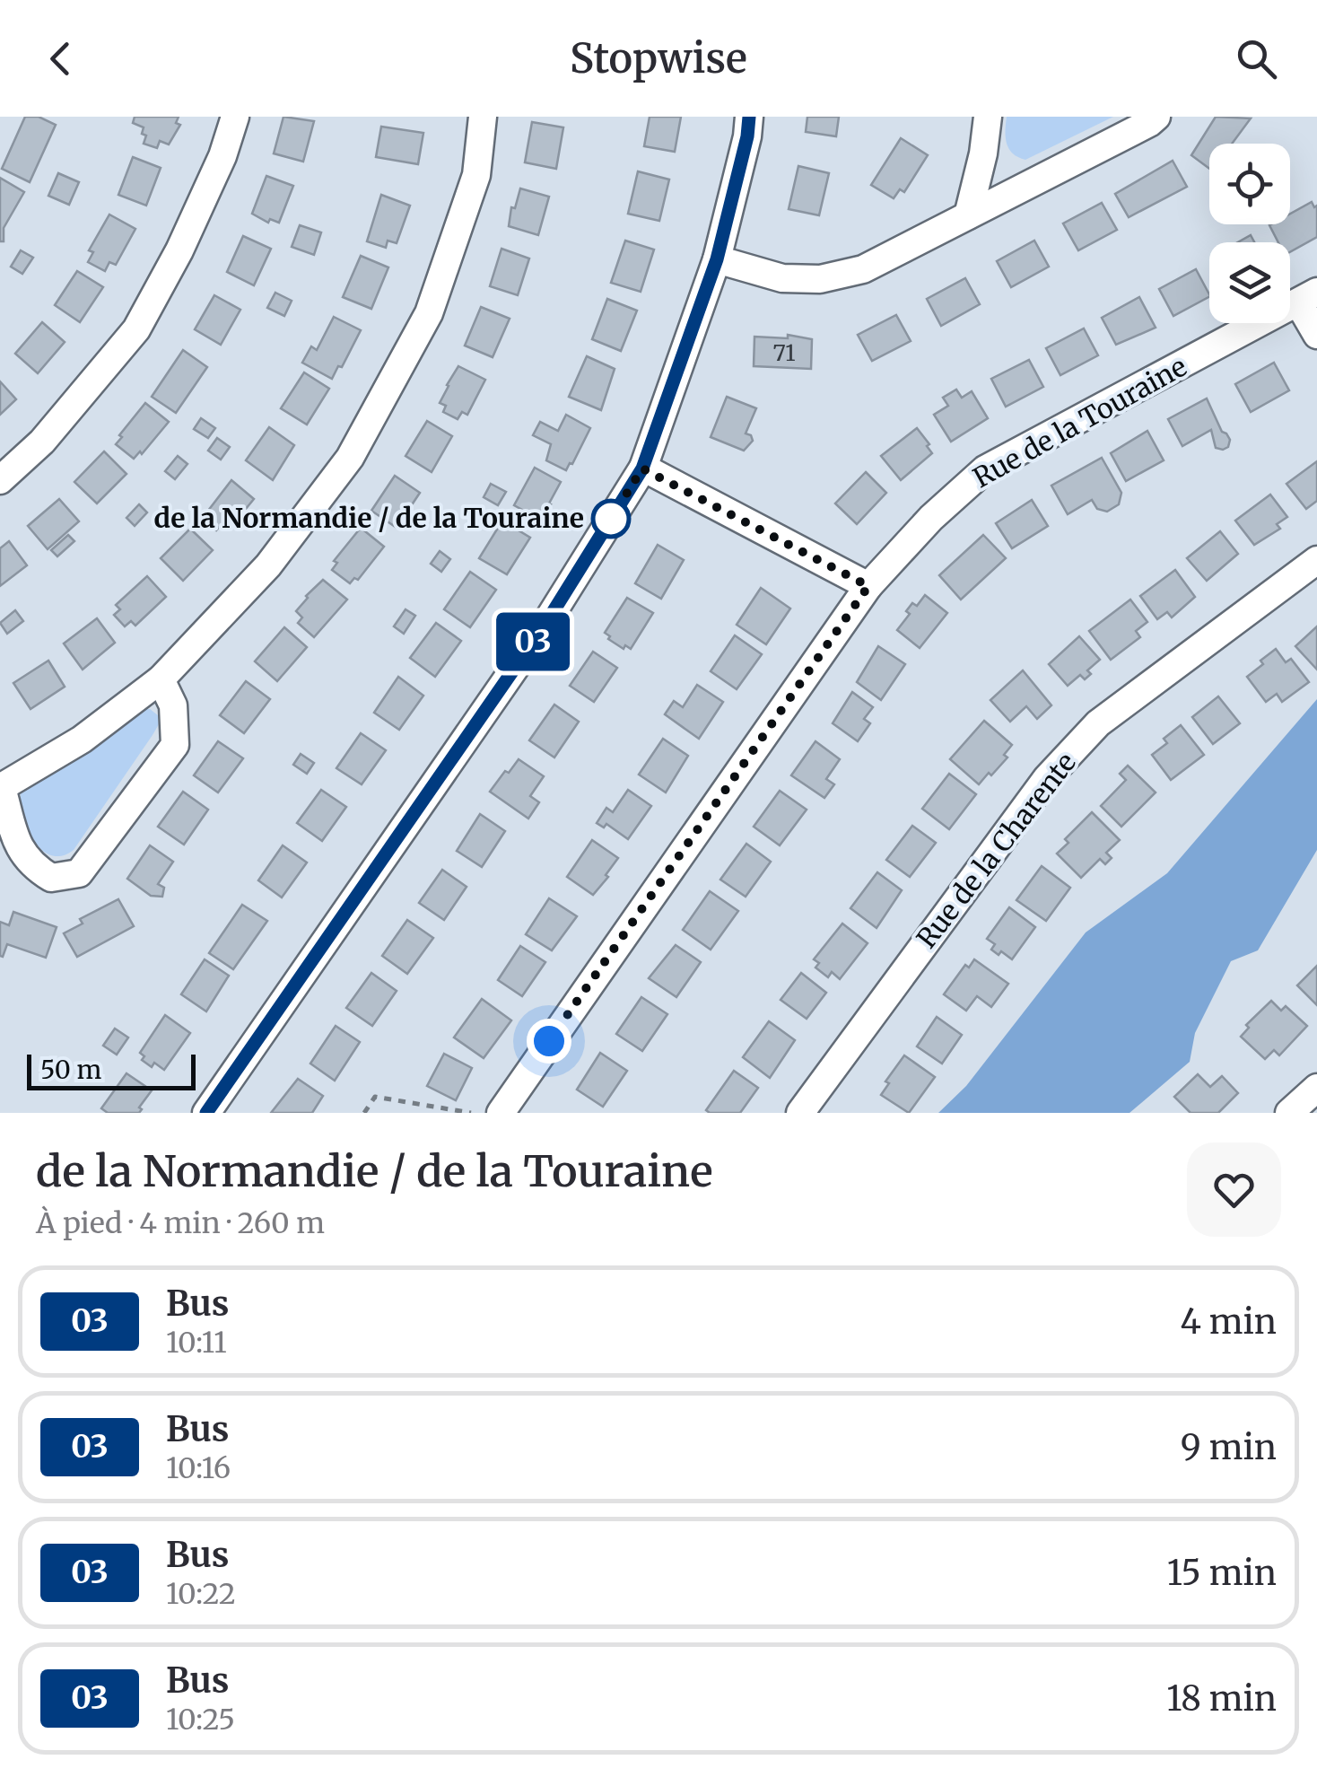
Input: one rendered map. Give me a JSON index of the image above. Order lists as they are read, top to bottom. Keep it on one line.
{"streets":{"street":["Rue de la Touraine","Rue de la Charente"]},"places":["de la Normandie / de la Touraine"],"lines":["bus line 03"],"house_numbers":["71"],"scale_bar":"50 m","page":{"header":"Stopwise","on_map":"03","scale":"50 m","heading":["de la Normandie / de la Touraine","À pied · 4 min · 260 m"],"list":[{"mark":"03","name":"Bus","note":"10:11","value":"4 min"},{"mark":"03","name":"Bus","note":"10:16","value":"9 min"},{"mark":"03","name":"Bus","note":"10:22","value":"15 min"},{"mark":"03","name":"Bus","note":"10:25","value":"18 min"}]}}
